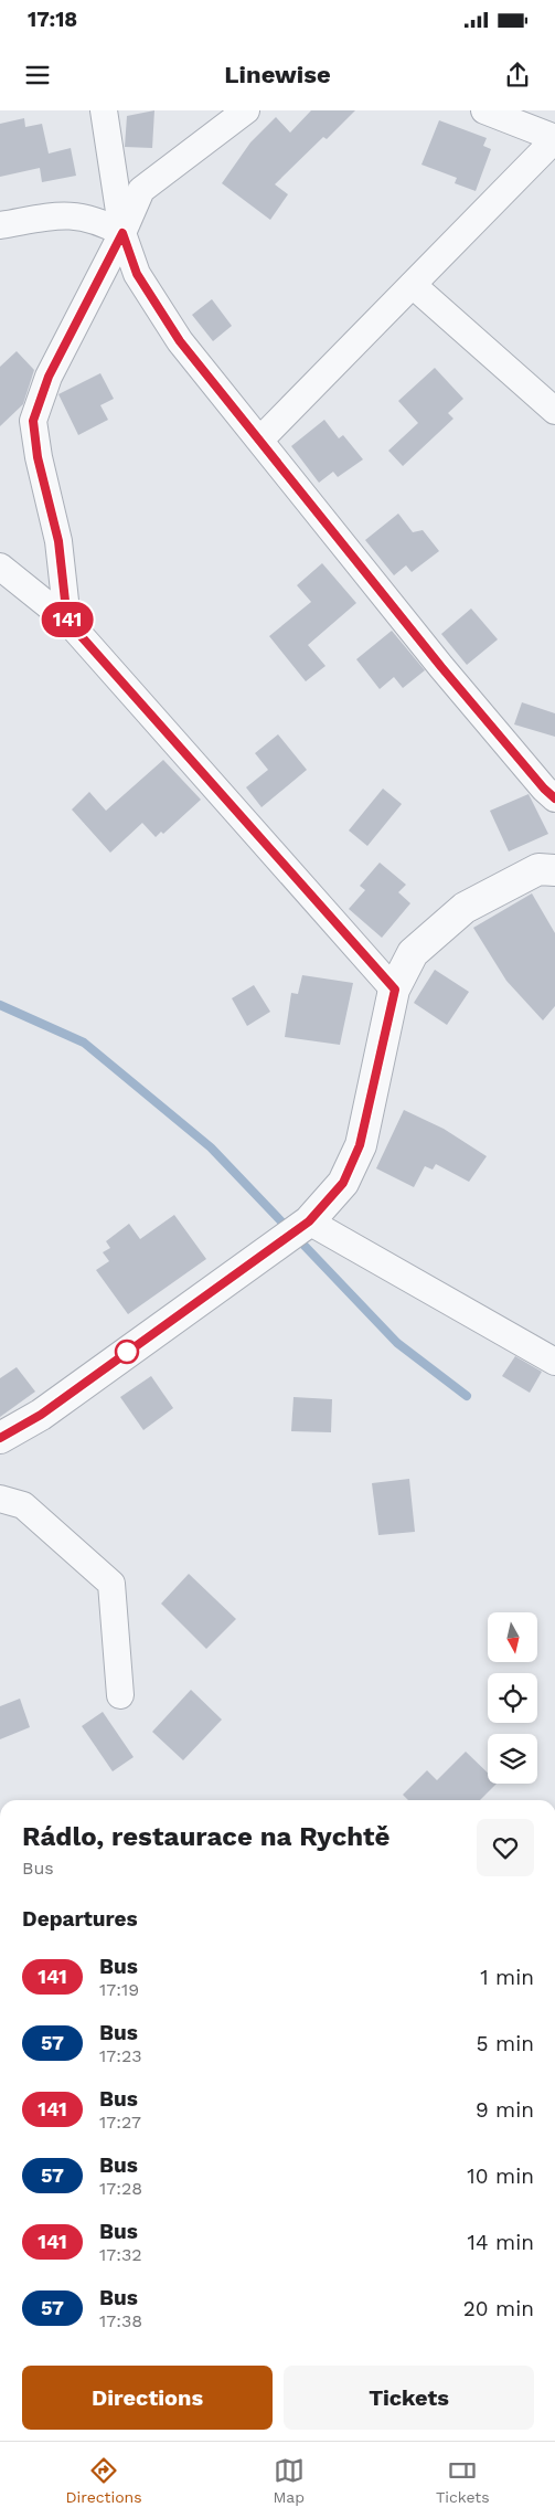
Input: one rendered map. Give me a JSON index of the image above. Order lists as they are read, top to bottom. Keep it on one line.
{"lines":["bus line 141"],"north":"bottom","page":{"status":"17:18","header":"Linewise","on_map":"141","heading":[["Rádlo, restaurace na Rychtě","Bus"],"Departures"],"list":[{"mark":"141","name":"Bus","note":"17:19","value":"1 min"},{"mark":"57","name":"Bus","note":"17:23","value":"5 min"},{"mark":"141","name":"Bus","note":"17:27","value":"9 min"},{"mark":"57","name":"Bus","note":"17:28","value":"10 min"},{"mark":"141","name":"Bus","note":"17:32","value":"14 min"},{"mark":"57","name":"Bus","note":"17:38","value":"20 min"}],"buttons":["Directions","Tickets"],"tabs":["Directions","Map","Tickets"]}}
